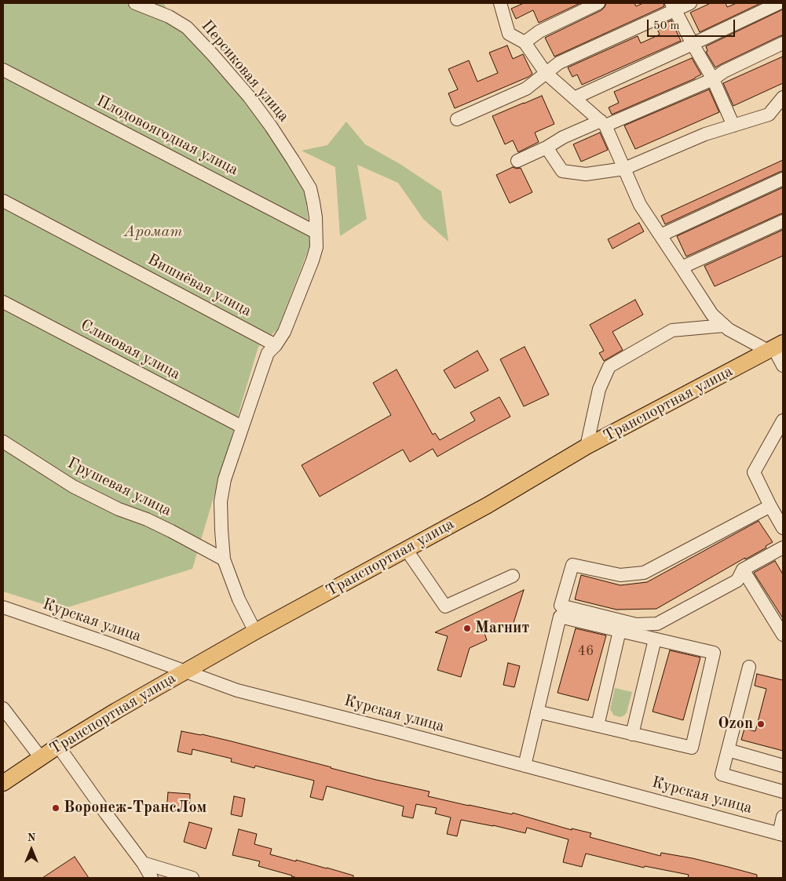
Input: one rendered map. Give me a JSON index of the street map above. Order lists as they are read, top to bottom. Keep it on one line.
{"streets":{"main road":["Транспортная улица"],"street":["Персиковая улица","Плодовоягодная улица","Вишнёвая улица","Сливовая улица","Грушевая улица","Курская улица"]},"crossings":[["Персиковая улица","Плодовоягодная улица"],["Персиковая улица","Вишнёвая улица"],["Персиковая улица","Сливовая улица"],["Персиковая улица","Транспортная улица"],["Персиковая улица","Грушевая улица"],["Транспортная улица","Курская улица"]],"parks":["Аромат"],"places":["Магнит","Ozon","Воронеж-ТрансЛом"],"house_numbers":["46"],"scale_bar":"50 m","north":"top"}
